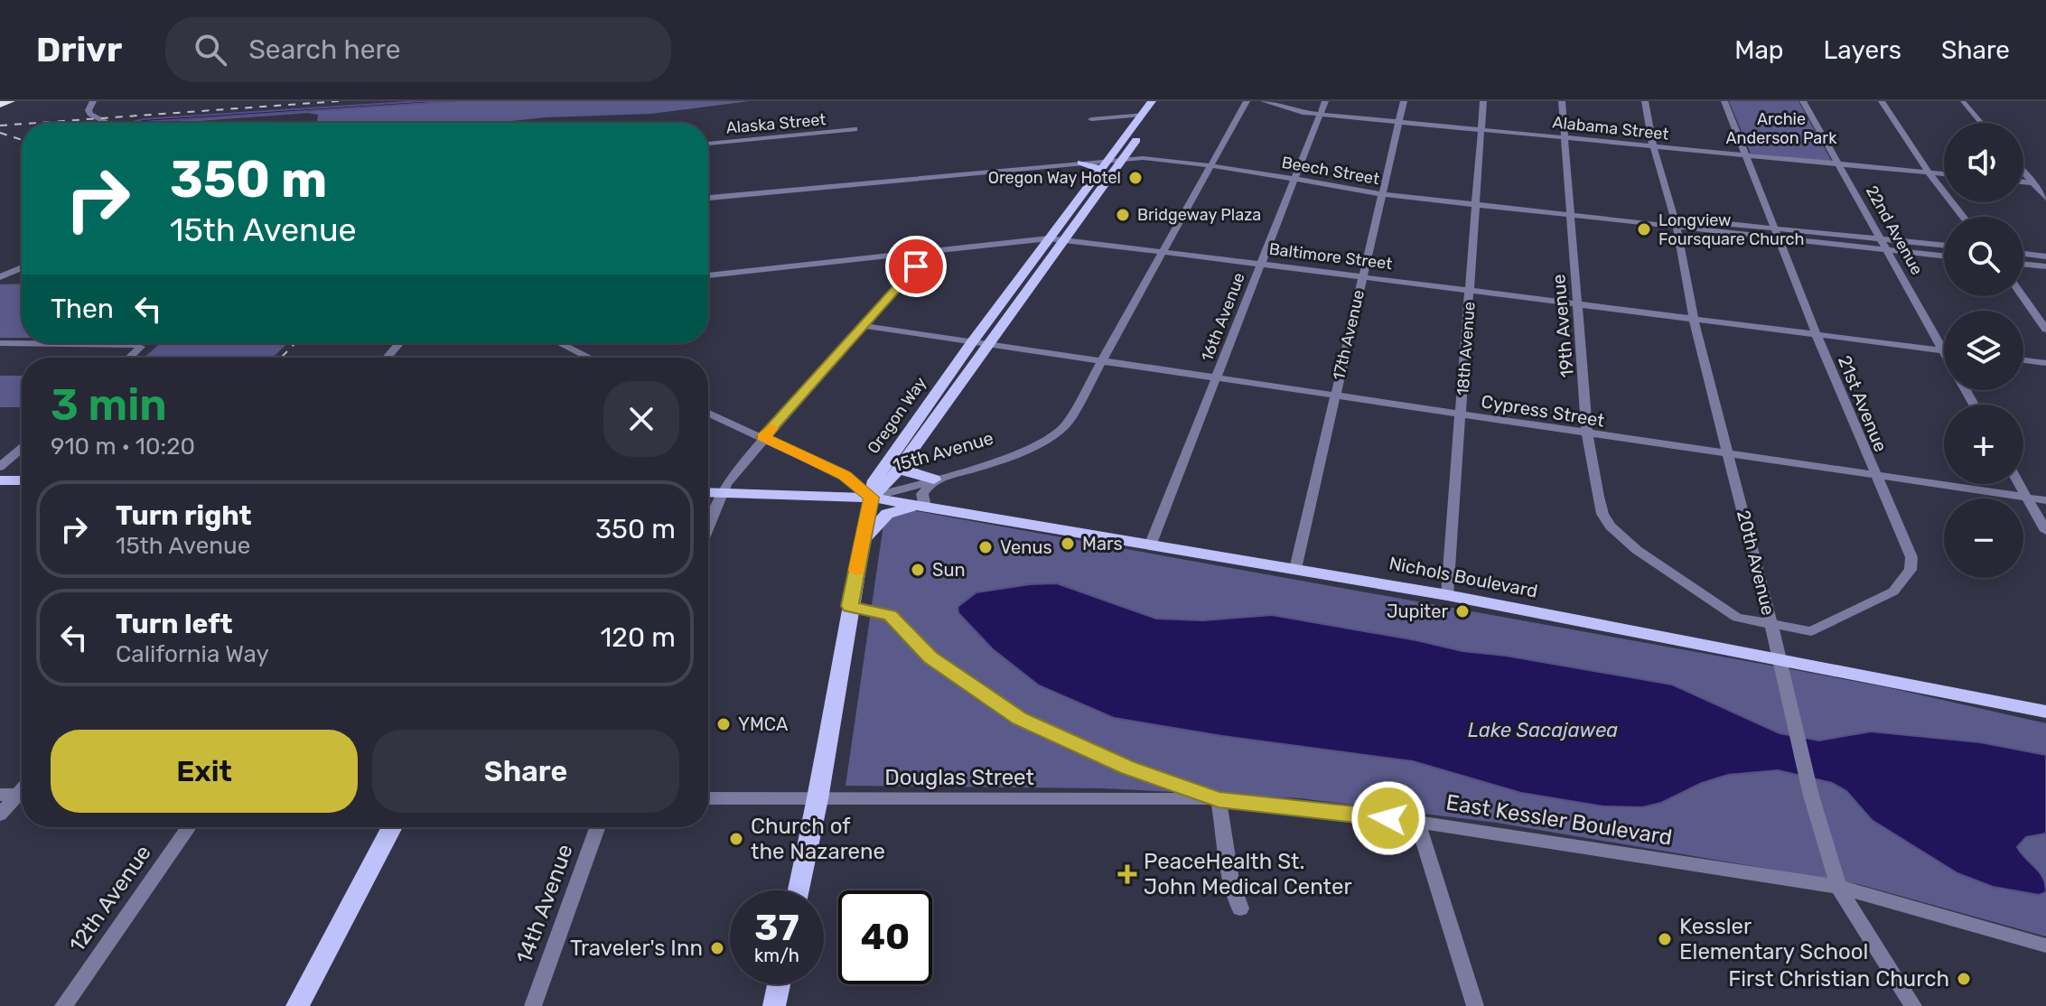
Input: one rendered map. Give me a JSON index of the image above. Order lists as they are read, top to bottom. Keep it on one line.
{"streets":{"main road":["Oregon Way","Nichols Boulevard"],"street":["Alaska Street","Alabama Street","Beech Street","22nd Avenue","Baltimore Street","16th Avenue","19th Avenue","17th Avenue","18th Avenue","21st Avenue","Cypress Street","15th Avenue","20th Avenue","Douglas Street","East Kessler Boulevard","12th Avenue","14th Avenue"]},"crossings":[["Alabama Street","22nd Avenue"],["Alabama Street","16th Avenue"],["Alabama Street","19th Avenue"],["Alabama Street","17th Avenue"],["Alabama Street","18th Avenue"],["Alabama Street","21st Avenue"],["Alabama Street","20th Avenue"],["Beech Street","22nd Avenue"],["Beech Street","16th Avenue"],["Beech Street","19th Avenue"],["Beech Street","17th Avenue"],["Beech Street","18th Avenue"],["Beech Street","21st Avenue"],["Beech Street","Oregon Way"],["Beech Street","15th Avenue"],["Beech Street","20th Avenue"],["22nd Avenue","Baltimore Street"],["Baltimore Street","16th Avenue"],["Baltimore Street","19th Avenue"],["Baltimore Street","17th Avenue"],["Baltimore Street","18th Avenue"],["Baltimore Street","21st Avenue"],["Baltimore Street","Oregon Way"],["Baltimore Street","15th Avenue"],["Baltimore Street","20th Avenue"],["16th Avenue","Cypress Street"],["16th Avenue","Nichols Boulevard"],["19th Avenue","21st Avenue"],["19th Avenue","Cypress Street"],["19th Avenue","20th Avenue"],["17th Avenue","Cypress Street"],["17th Avenue","Nichols Boulevard"],["18th Avenue","Cypress Street"],["18th Avenue","Nichols Boulevard"],["21st Avenue","Cypress Street"],["21st Avenue","20th Avenue"],["Cypress Street","Oregon Way"],["Cypress Street","15th Avenue"],["Cypress Street","20th Avenue"],["Oregon Way","15th Avenue"],["Oregon Way","Nichols Boulevard"],["15th Avenue","Nichols Boulevard"],["20th Avenue","Nichols Boulevard"],["20th Avenue","East Kessler Boulevard"],["Douglas Street","East Kessler Boulevard"]],"water":["Lake Sacajawea"],"parks":["Archie Anderson Park"],"places":{"other":["Oregon Way Hotel","Bridgeway Plaza","Longview Foursquare Church","Mars","Venus","Sun","Jupiter","YMCA","Church of the Nazarene","Kessler Elementary School","Traveler's Inn","First Christian Church"],"health":["PeaceHealth St. John Medical Center"]},"page":{"header":"Drivr","search":"Search here","nav":["Map","Layers","Share"],"map_buttons":["+","−"],"turn":["350 m","15th Avenue"],"then":"Then","heading":["3 min","910 m · 10:20"],"list":[{"name":"Turn right","note":"15th Avenue","value":"350 m"},{"name":"Turn left","note":"California Way","value":"120 m"}],"buttons":["Exit","Share"],"speed":"37 km/h","limit":"40"}}
